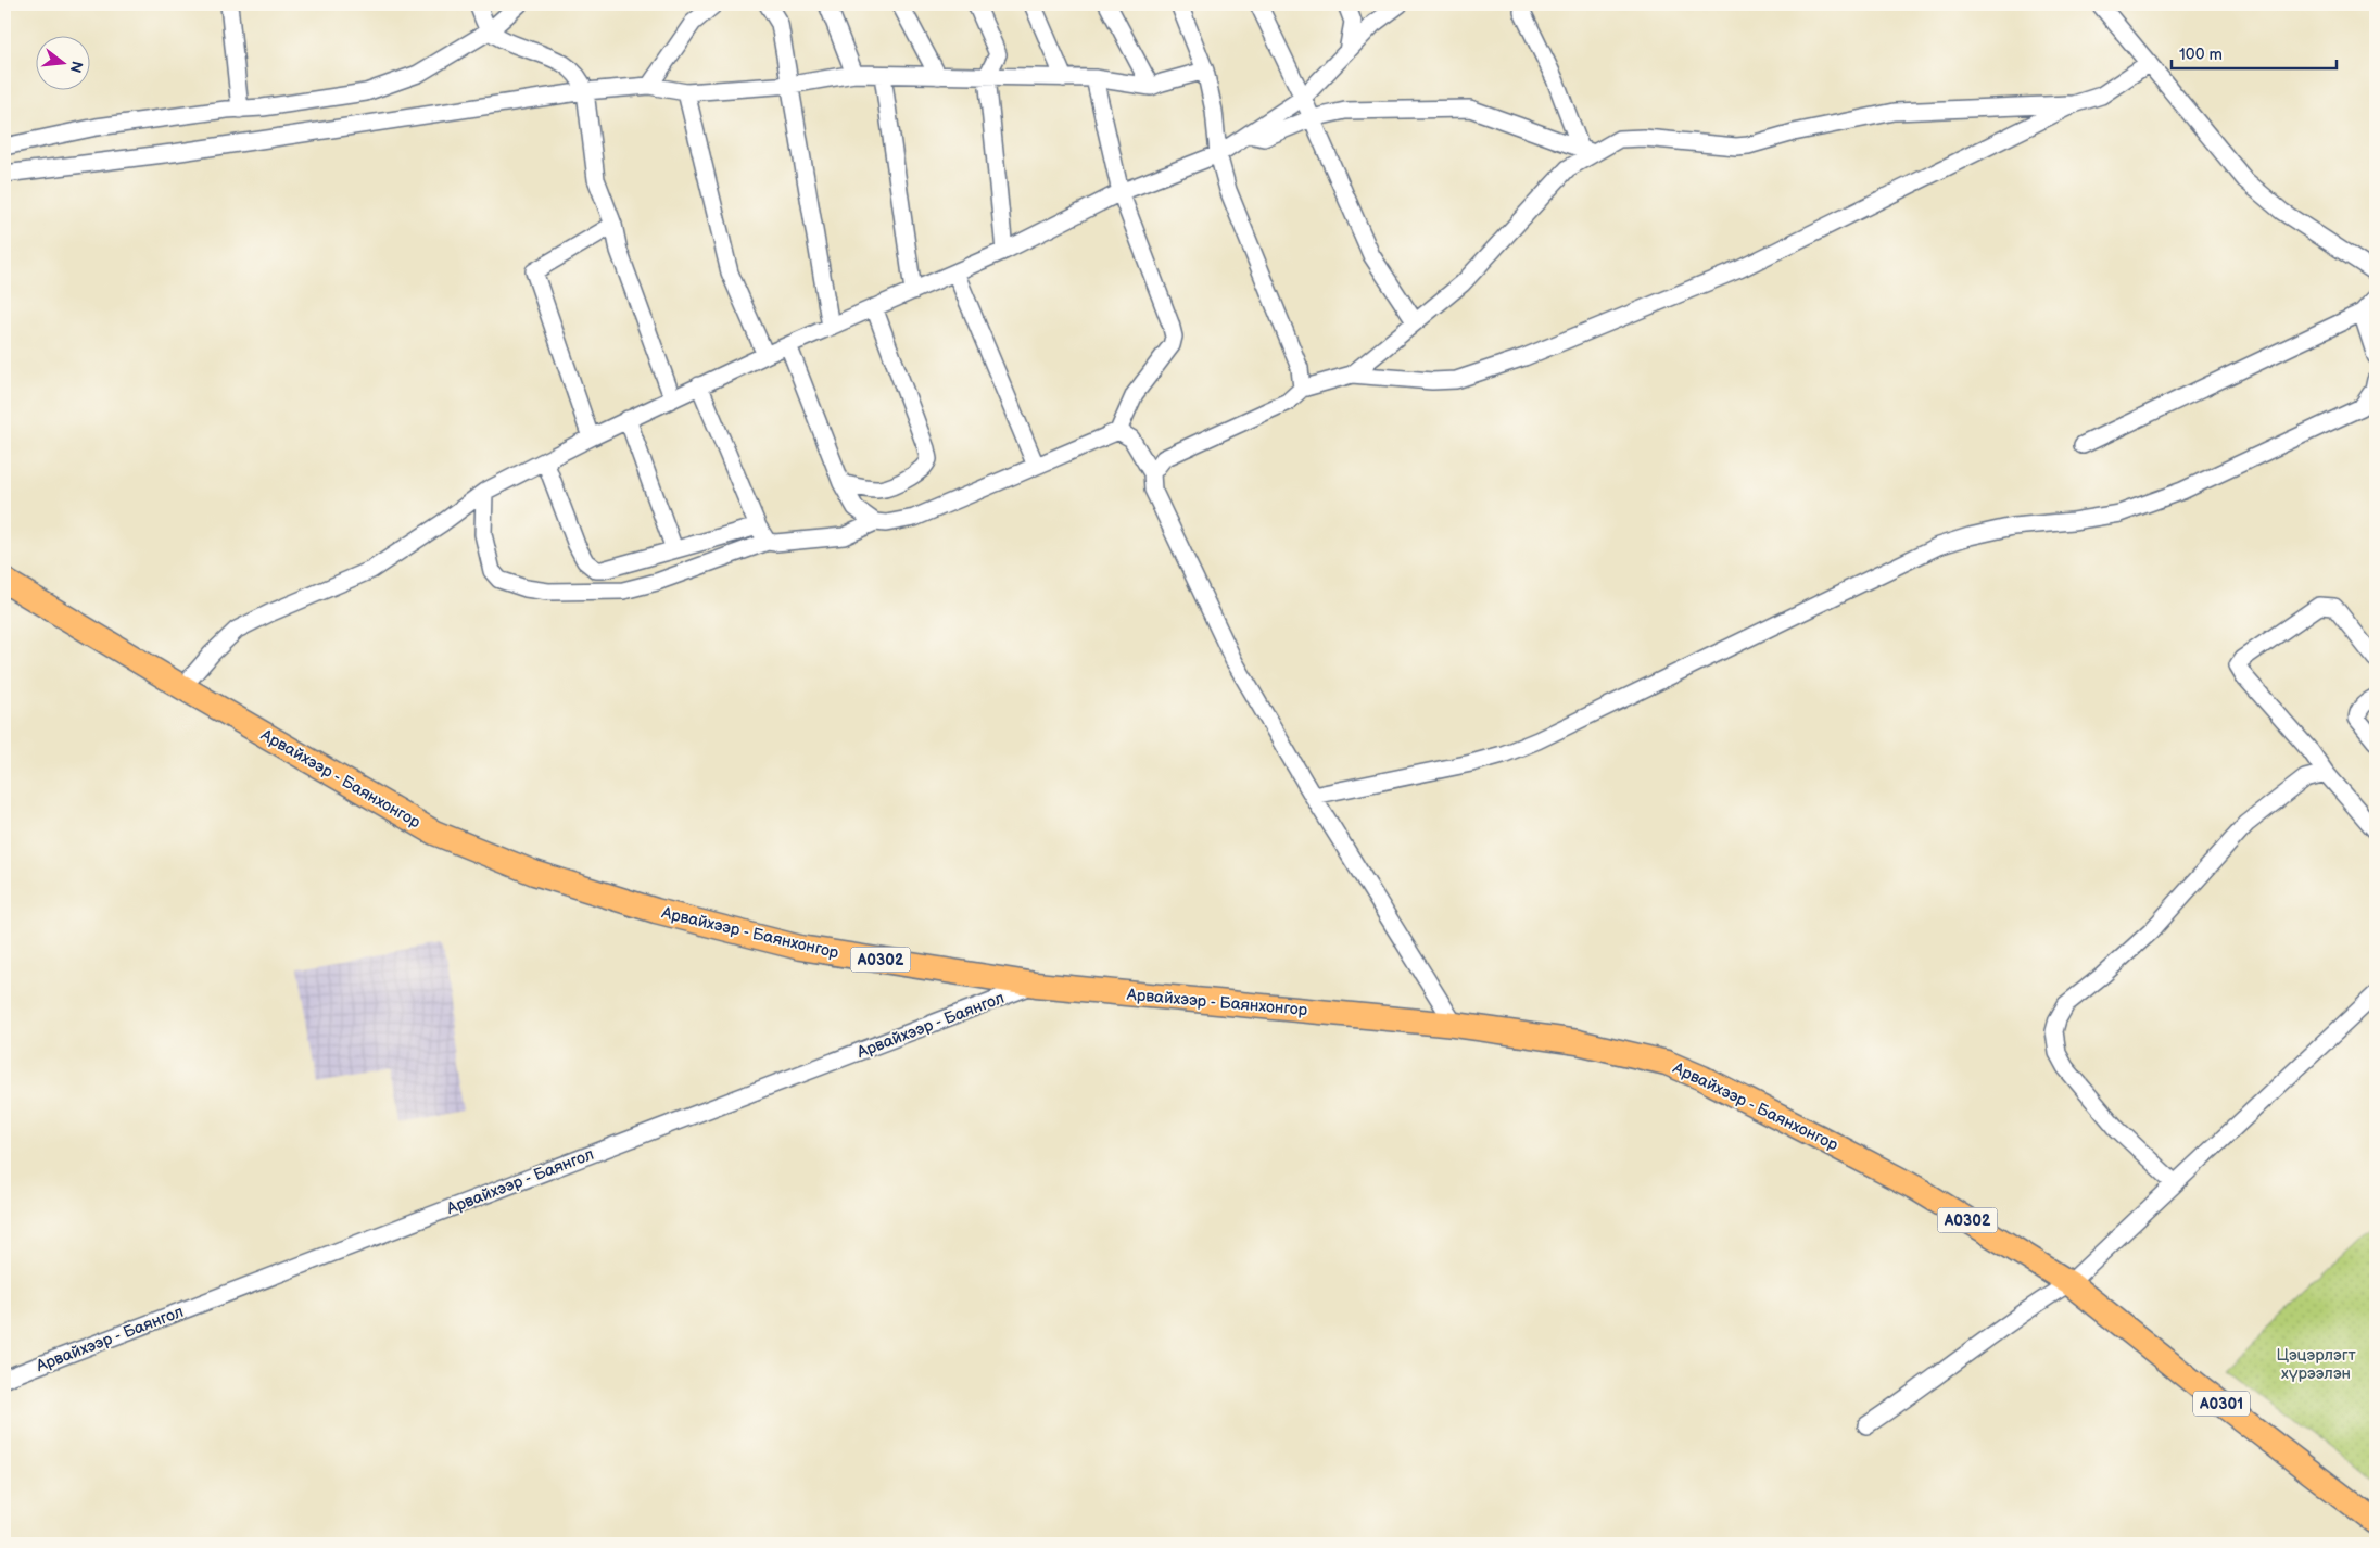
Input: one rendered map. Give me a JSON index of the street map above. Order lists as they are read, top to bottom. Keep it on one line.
{"streets":{"highway":["Арвайхээр - Баянхонгор","A0302","A0301"],"street":["Арвайхээр - Баянгол"]},"crossings":[["Арвайхээр - Баянхонгор","Арвайхээр - Баянгол"]],"parks":["Цэцэрлэгт хүрээлэн"],"scale_bar":"100 m","north":"right"}
